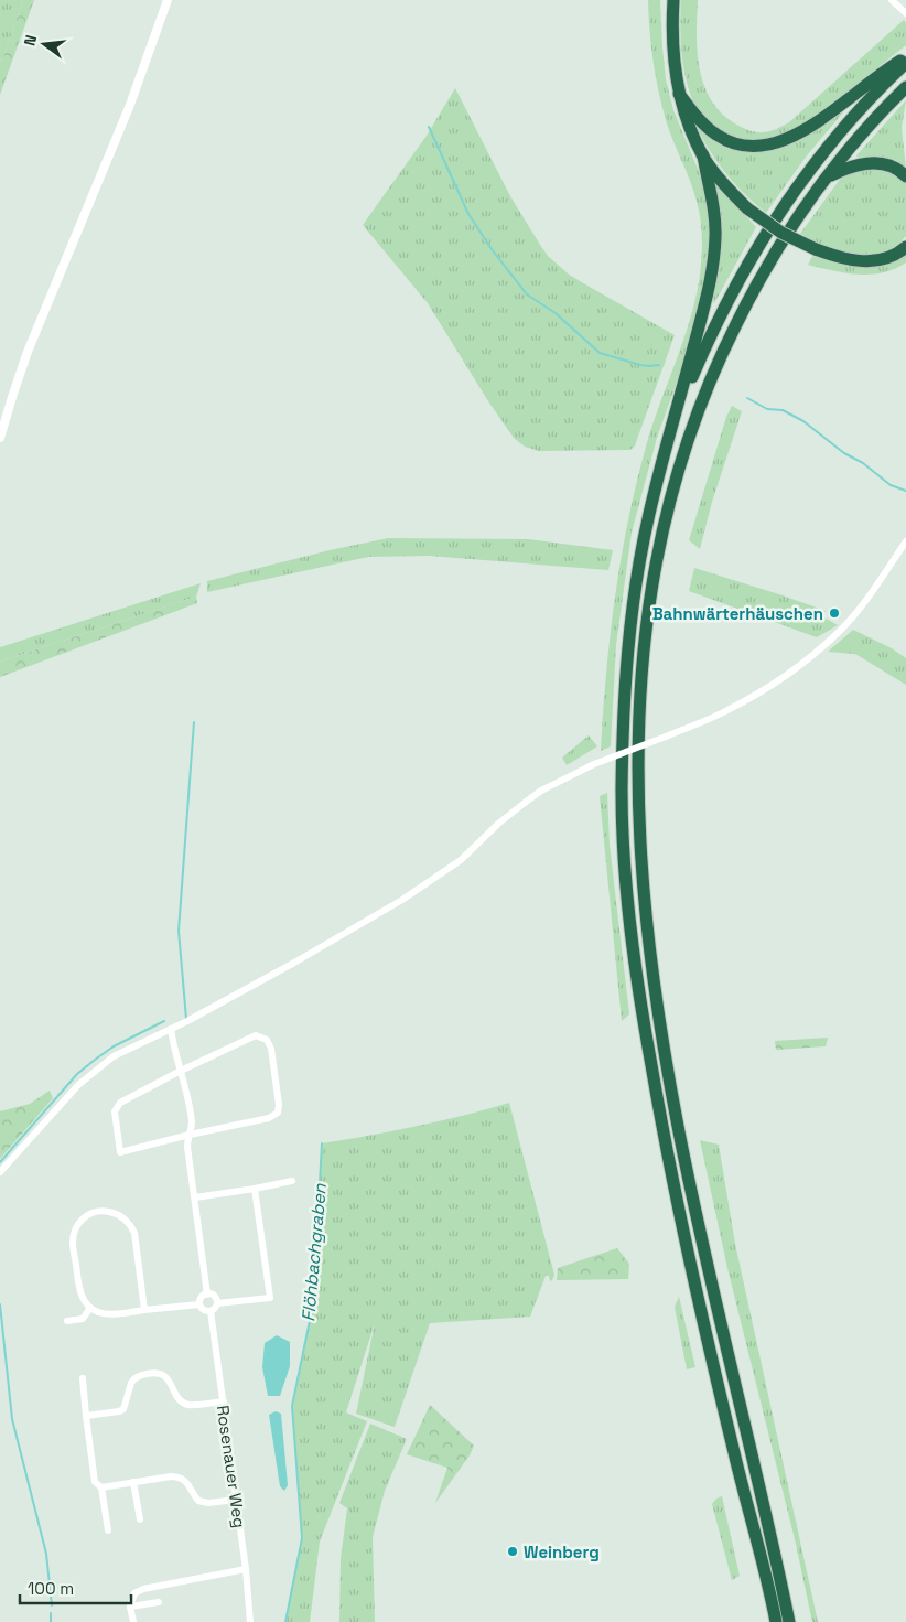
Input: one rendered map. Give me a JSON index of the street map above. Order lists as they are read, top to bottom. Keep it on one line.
{"streets":{"street":["Rosenauer Weg"]},"water":["Flöhbachgraben"],"places":["Bahnwärterhäuschen","Weinberg"],"scale_bar":"100 m","north":"left"}
